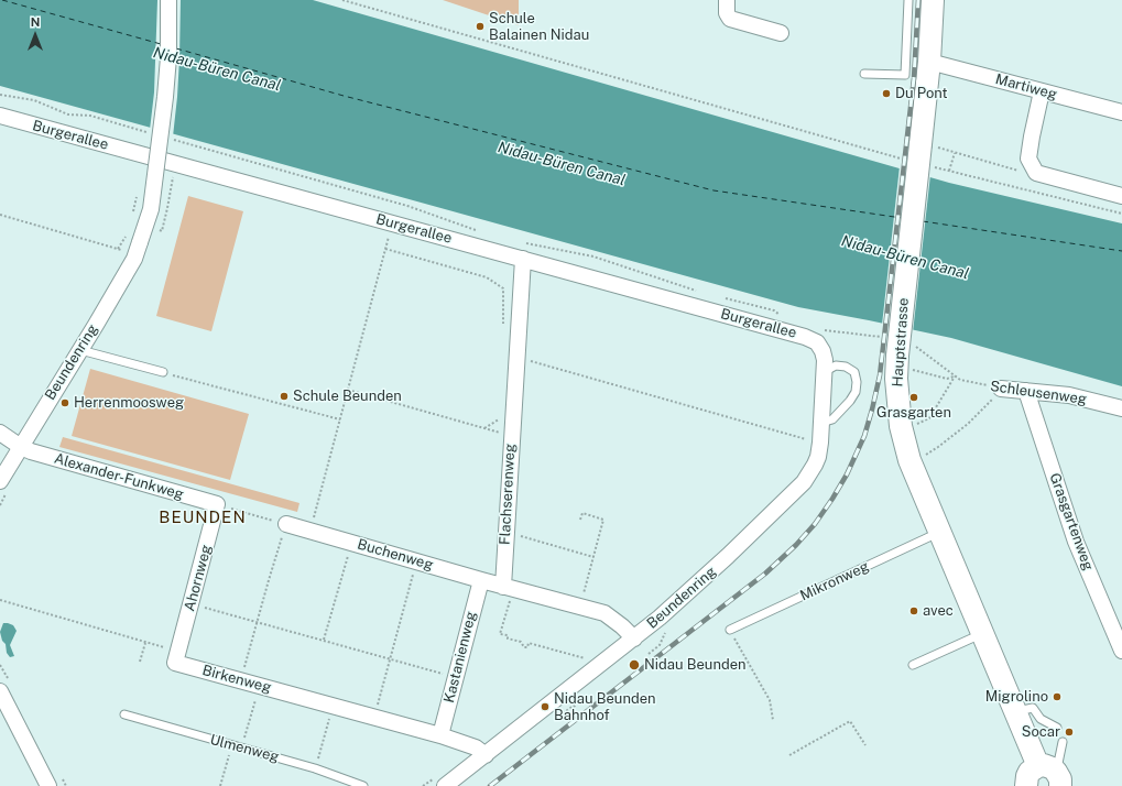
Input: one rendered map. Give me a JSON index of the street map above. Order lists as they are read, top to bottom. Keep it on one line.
{"streets":{"main road":["Hauptstrasse"],"street":["Martiweg","Burgerallee","Beundenring","Schleusenweg","Alexander-Funkweg","Flachserenweg","Grasgartenweg","Buchenweg","Ahornweg","Kastanienweg","Birkenweg"],"lane":["Mikronweg","Ulmenweg"]},"crossings":[["Martiweg","Hauptstrasse"],["Burgerallee","Beundenring"],["Burgerallee","Flachserenweg"],["Hauptstrasse","Schleusenweg"],["Hauptstrasse","Mikronweg"],["Beundenring","Alexander-Funkweg"],["Beundenring","Birkenweg"],["Schleusenweg","Grasgartenweg"],["Alexander-Funkweg","Ahornweg"],["Flachserenweg","Buchenweg"],["Buchenweg","Kastanienweg"],["Ahornweg","Birkenweg"],["Kastanienweg","Birkenweg"]],"districts":["BEUNDEN"],"water":["Nidau-Büren Canal"],"places":["Schule Balainen Nidau","Du Pont","Schule Beunden","Grasgarten","Herrenmoosweg","avec","Nidau Beunden","Migrolino","Nidau Beunden Bahnhof","Socar"],"north":"top"}
